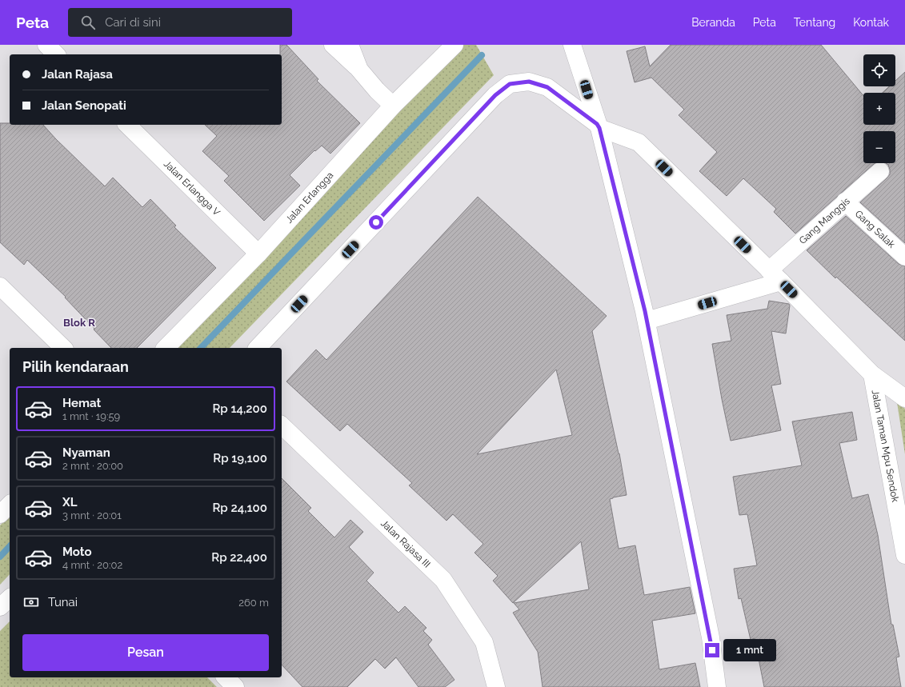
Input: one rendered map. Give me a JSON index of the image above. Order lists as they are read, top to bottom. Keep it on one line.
{"streets":{"street":["Jalan Erlangga V","Jalan Erlangga","Gang Manggis","Gang Salak","Jalan Taman Mpu Sendok","Jalan Rajasa III"]},"crossings":[["Jalan Erlangga V","Jalan Erlangga"],["Gang Manggis","Gang Salak"],["Gang Manggis","Jalan Taman Mpu Sendok"]],"districts":["Blok R"],"page":{"header":"Peta","search":"Cari di sini","nav":["Beranda","Peta","Tentang","Kontak"],"map_buttons":["+","−"],"banner":["Jalan Rajasa","Jalan Senopati"],"heading":"Pilih kendaraan","list":[{"name":"Hemat","note":"1 mnt · 19:59","value":"Rp 14,200"},{"name":"Nyaman","note":"2 mnt · 20:00","value":"Rp 19,100"},{"name":"XL","note":"3 mnt · 20:01","value":"Rp 24,100"},{"name":"Moto","note":"4 mnt · 20:02","value":"Rp 22,400"}],"pay":["Tunai","260 m"],"buttons":"Pesan","bubble":"1 mnt"}}
